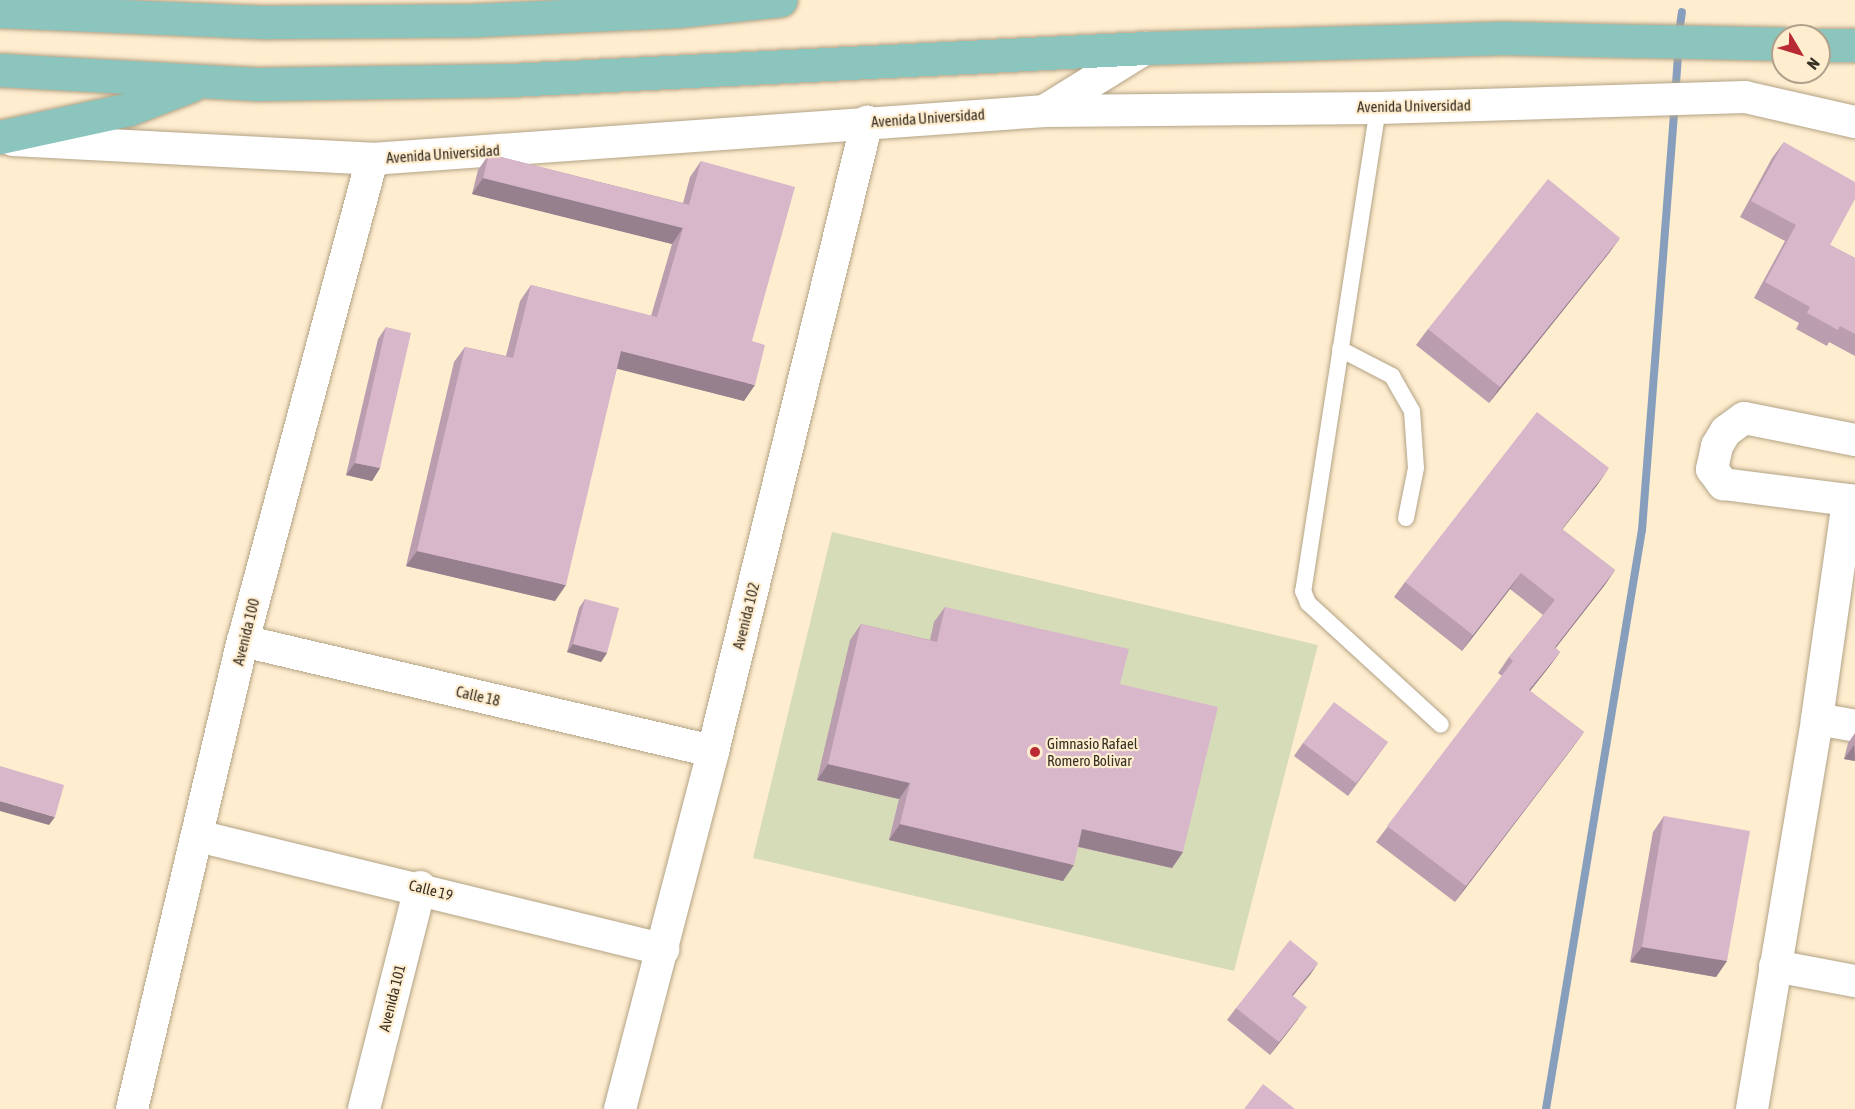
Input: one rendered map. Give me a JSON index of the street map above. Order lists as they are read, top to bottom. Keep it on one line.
{"streets":{"street":["Avenida Universidad","Avenida 102","Avenida 100","Calle 18","Calle 19","Avenida 101"]},"crossings":[["Avenida Universidad","Avenida 102"],["Avenida Universidad","Avenida 100"],["Avenida 102","Calle 18"],["Avenida 102","Calle 19"],["Avenida 100","Calle 18"],["Avenida 100","Calle 19"],["Calle 19","Avenida 101"]],"places":["Gimnasio Rafael Romero Bolivar"],"north":"bottom right"}
